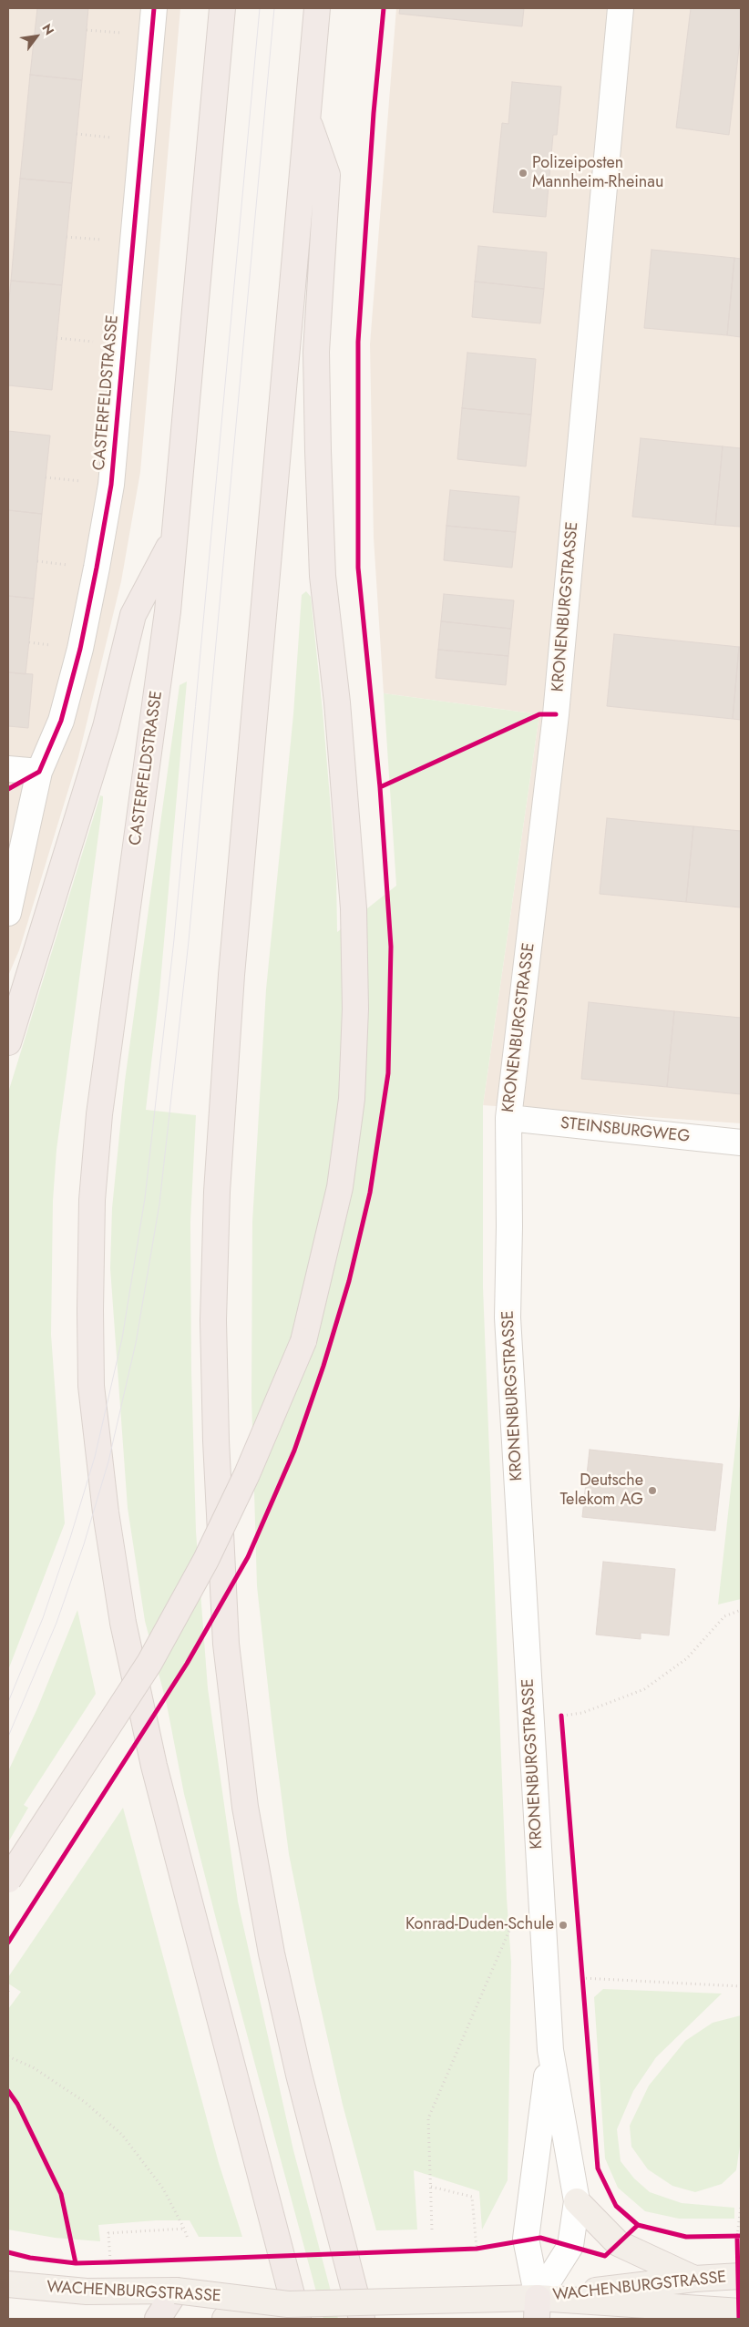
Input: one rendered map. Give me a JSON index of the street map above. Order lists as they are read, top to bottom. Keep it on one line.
{"streets":{"highway":["CASTERFELDSTRASSE"],"main road":["WACHENBURGSTRASSE"],"street":["KRONENBURGSTRASSE","STEINSBURGWEG"]},"crossings":[["CASTERFELDSTRASSE","WACHENBURGSTRASSE"],["KRONENBURGSTRASSE","STEINSBURGWEG"],["KRONENBURGSTRASSE","WACHENBURGSTRASSE"]],"places":["Polizeiposten Mannheim-Rheinau","Deutsche Telekom AG","Konrad-Duden-Schule"],"north":"top right"}
